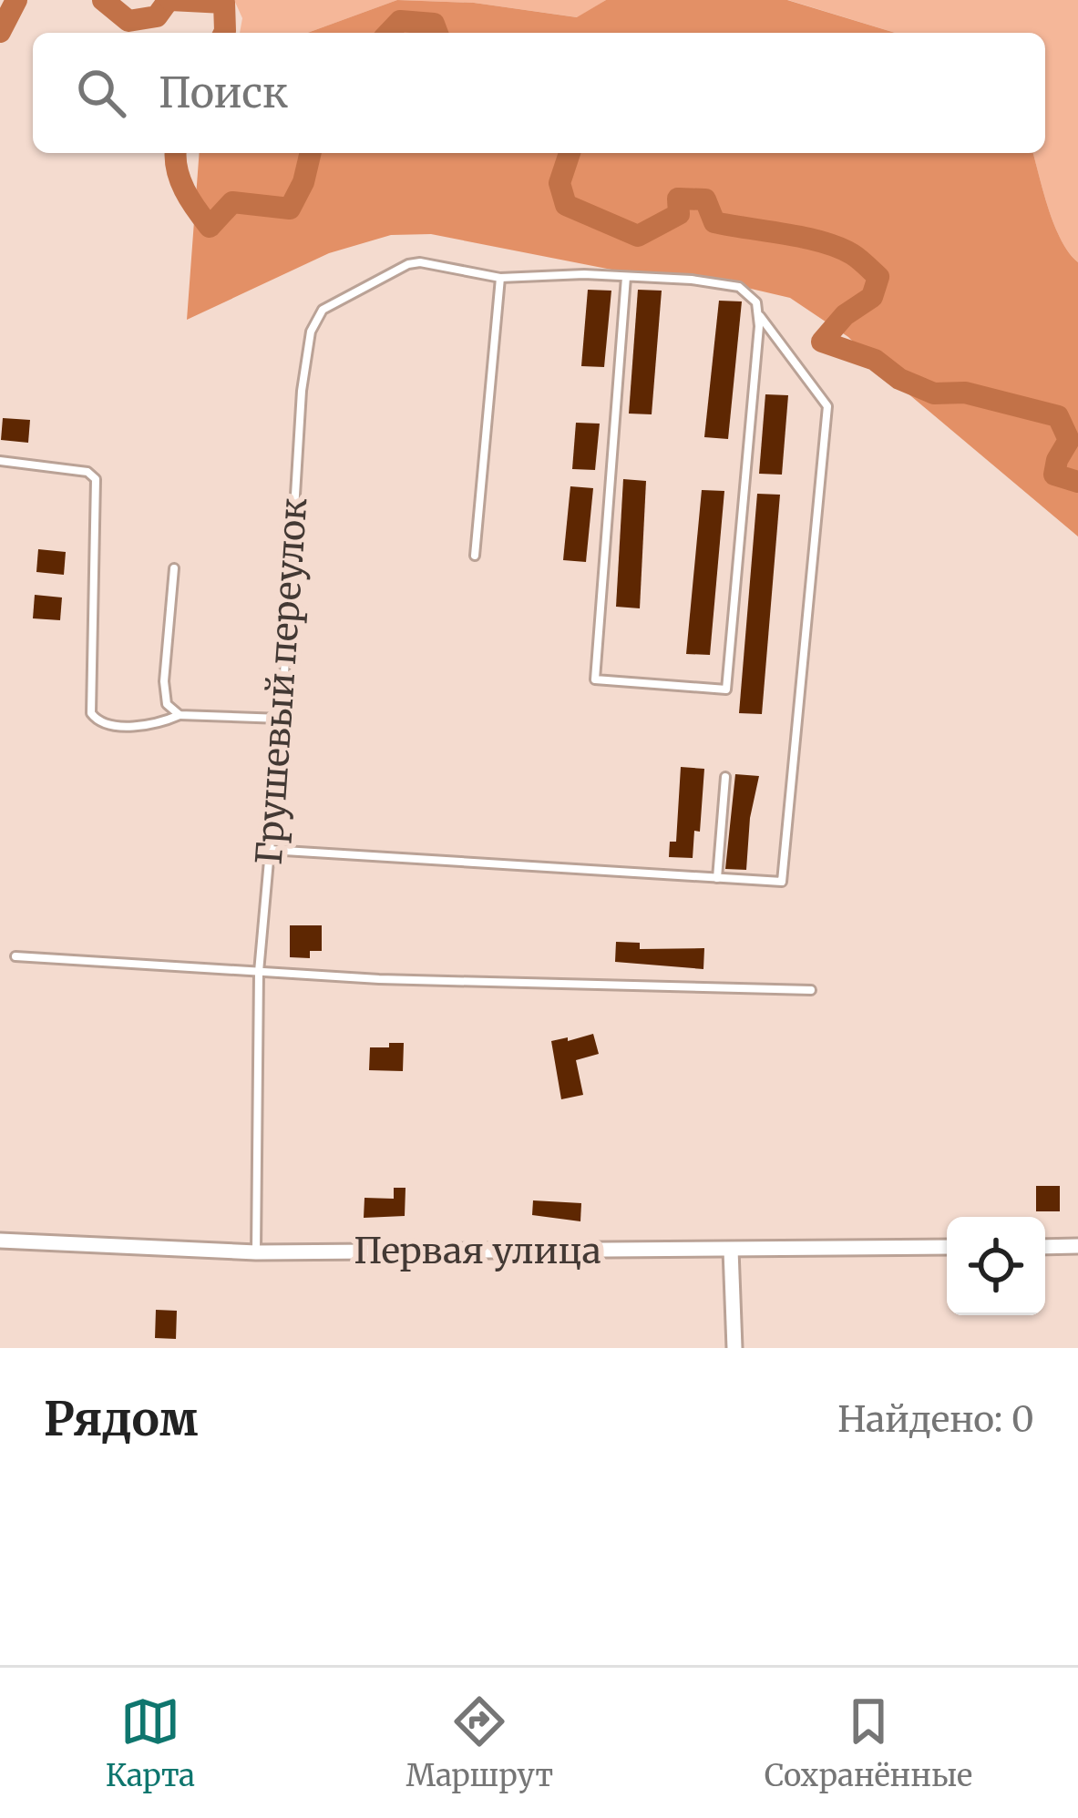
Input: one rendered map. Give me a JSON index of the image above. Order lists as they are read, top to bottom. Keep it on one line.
{"streets":{"street":["Первая улица"],"lane":["Грушевый переулок"]},"crossings":[["Грушевый переулок","Первая улица"]],"page":{"search":"Поиск","heading":["Рядом","Найдено: 0"],"nav":["Карта","Маршрут","Сохранённые"]}}
